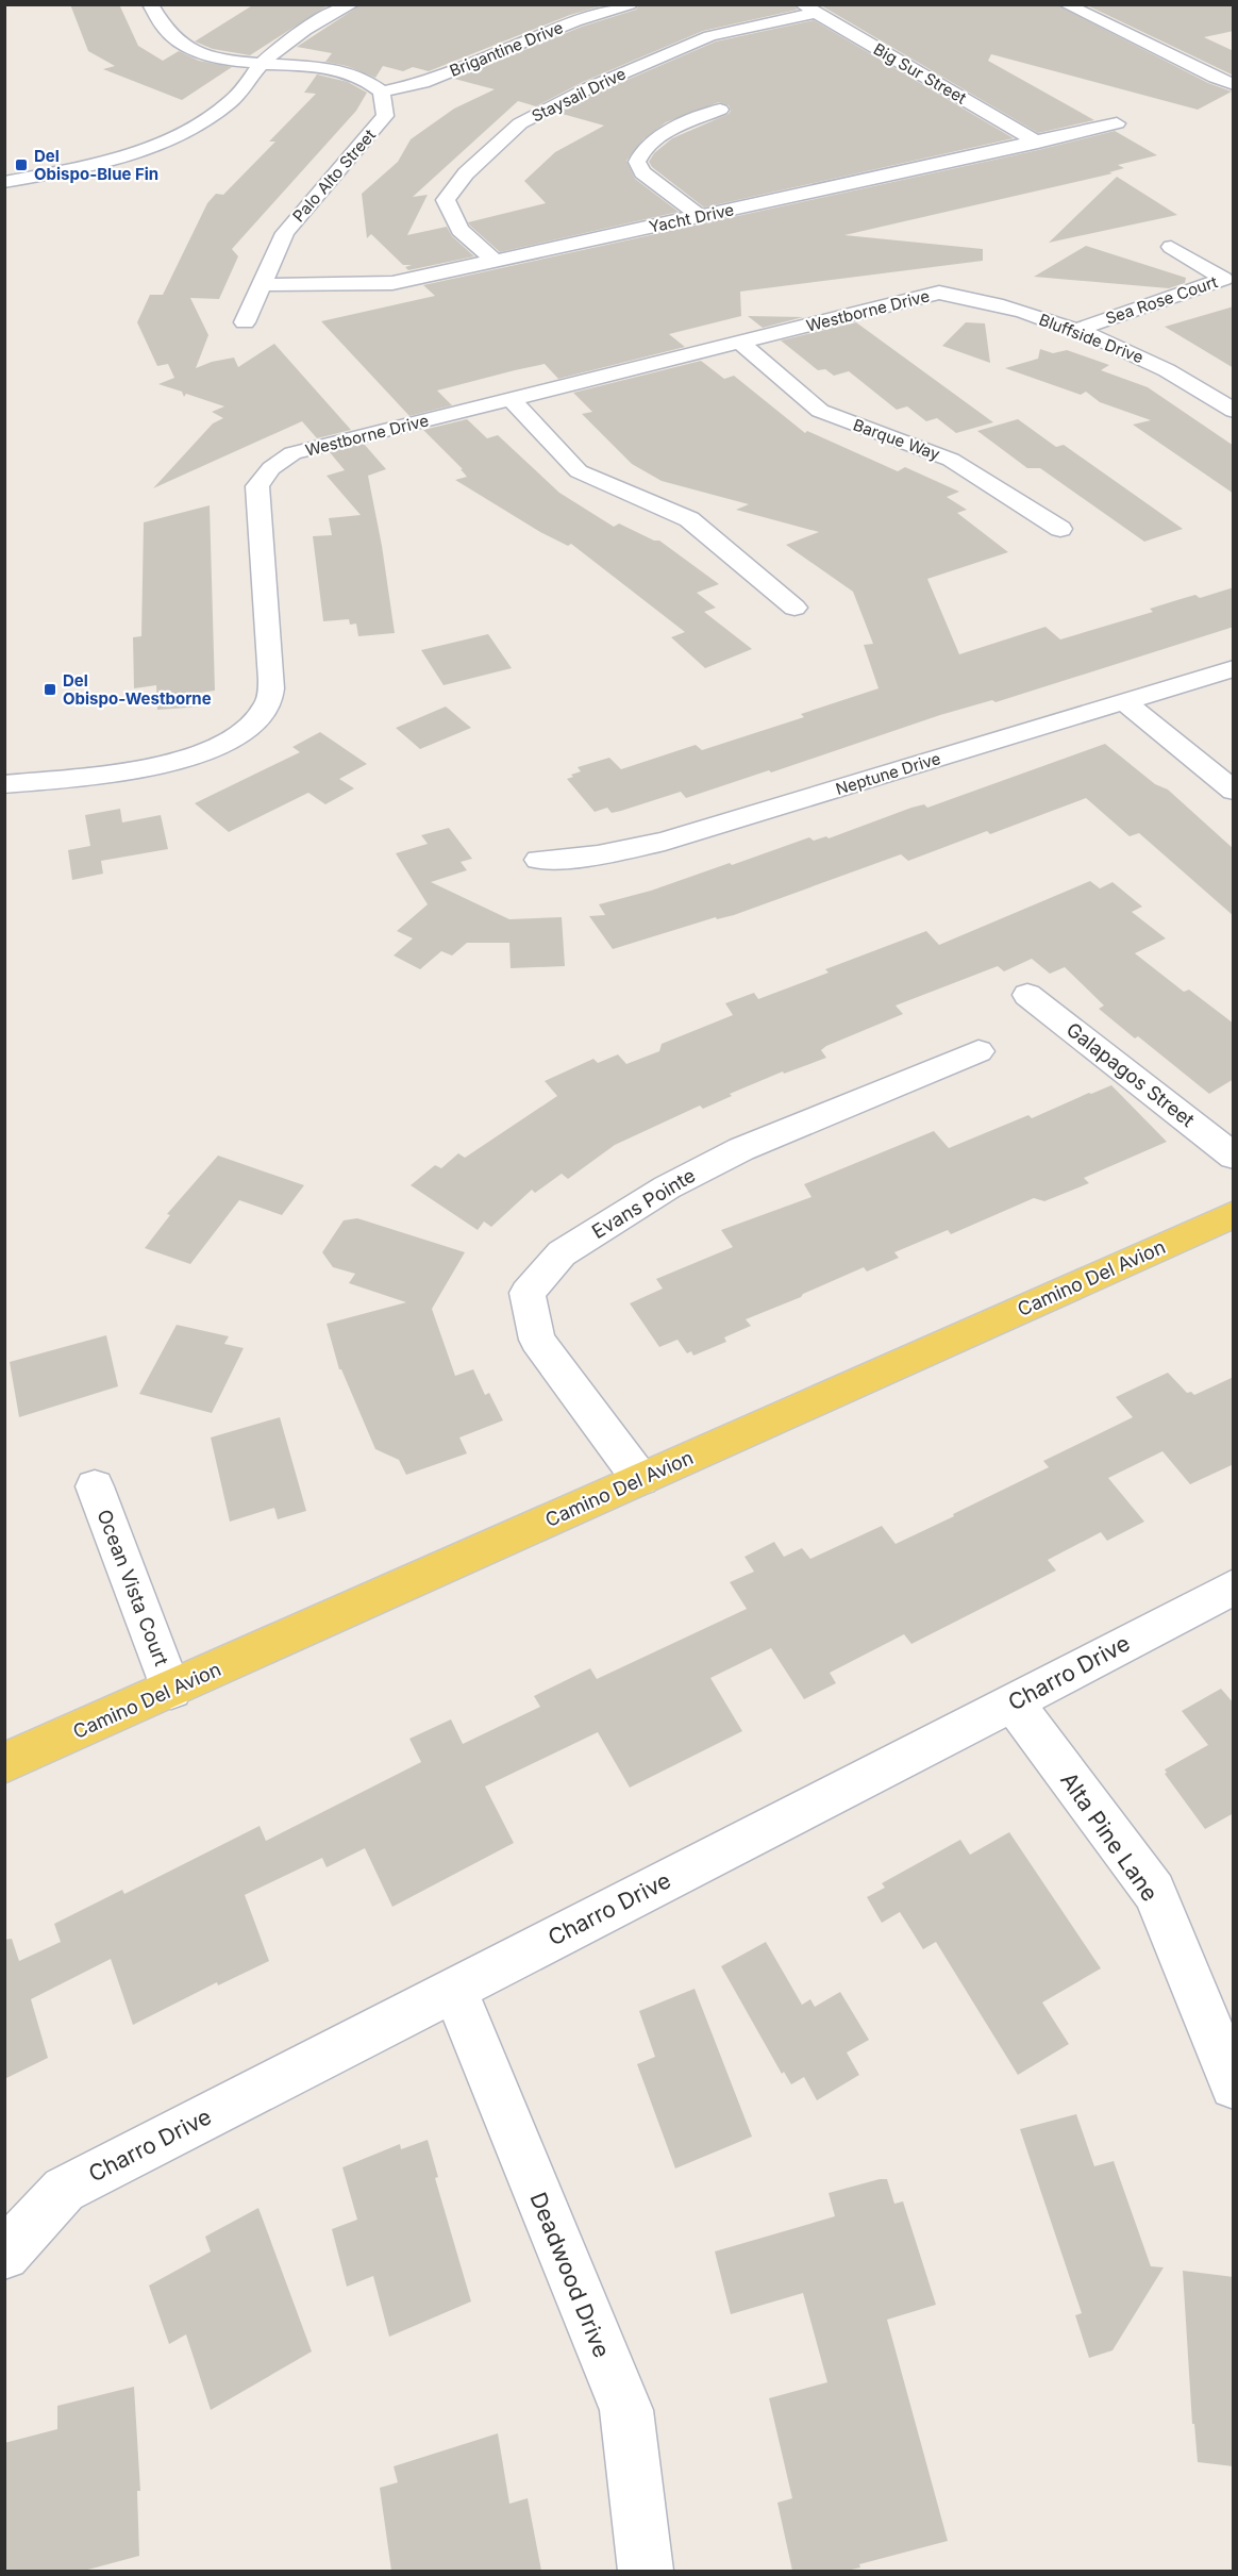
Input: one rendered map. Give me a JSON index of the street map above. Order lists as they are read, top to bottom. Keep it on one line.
{"streets":{"main road":["Camino Del Avion"],"street":["Brigantine Drive","Big Sur Street","Staysail Drive","Palo Alto Street","Yacht Drive","Sea Rose Court","Westborne Drive","Bluffside Drive","Barque Way","Neptune Drive","Galapagos Street","Evans Pointe","Ocean Vista Court","Charro Drive","Alta Pine Lane","Deadwood Drive"]},"crossings":[["Brigantine Drive","Palo Alto Street"],["Big Sur Street","Staysail Drive"],["Big Sur Street","Yacht Drive"],["Staysail Drive","Yacht Drive"],["Palo Alto Street","Yacht Drive"],["Sea Rose Court","Bluffside Drive"],["Westborne Drive","Bluffside Drive"],["Westborne Drive","Barque Way"],["Evans Pointe","Camino Del Avion"],["Camino Del Avion","Ocean Vista Court"],["Charro Drive","Alta Pine Lane"],["Charro Drive","Deadwood Drive"]],"places":{"transit":["Del Obispo-Blue Fin","Del Obispo-Westborne"]}}
